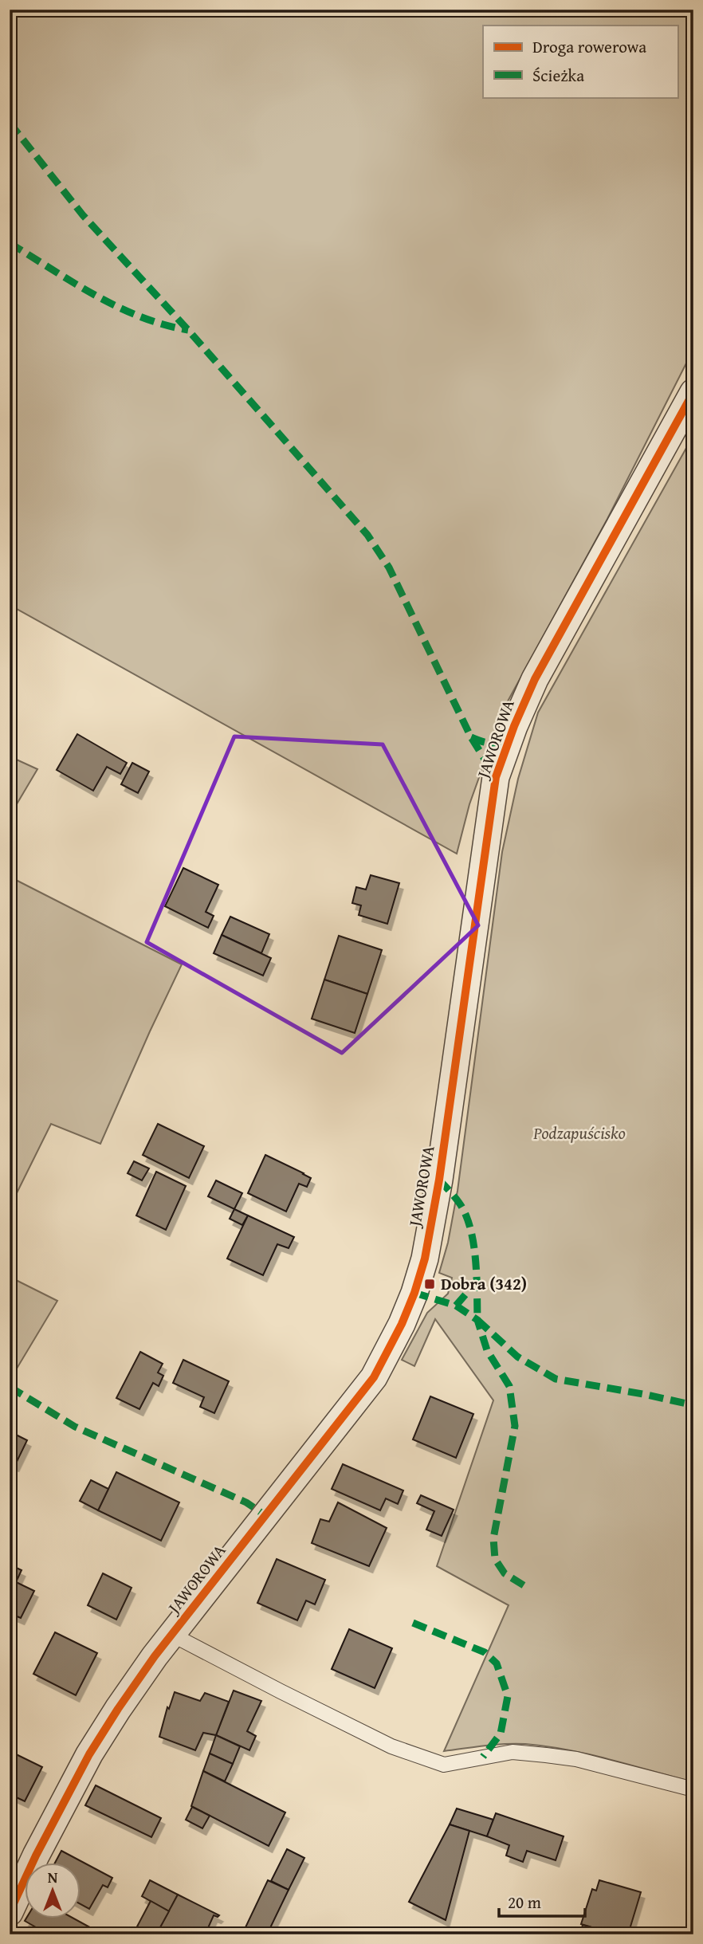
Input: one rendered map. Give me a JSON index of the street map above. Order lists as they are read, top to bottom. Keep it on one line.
{"streets":{"street":["JAWOROWA"]},"parks":["Podzapuścisko"],"places":{"transit":["Dobra (342)"]},"legend":["Droga rowerowa","Ścieżka"],"scale_bar":"20 m","north":"top"}
